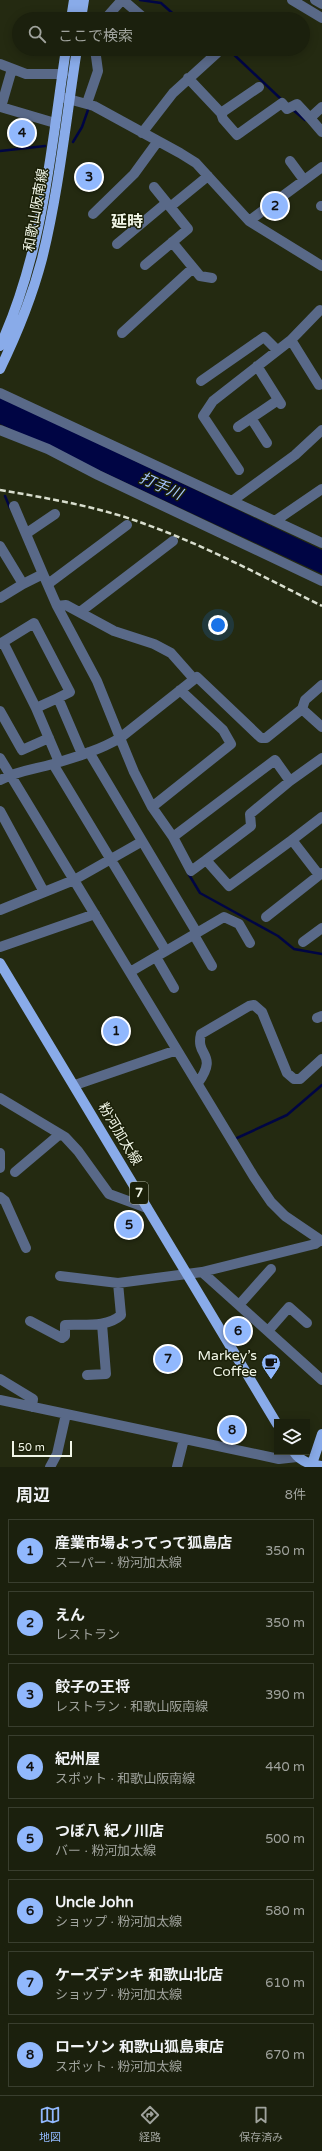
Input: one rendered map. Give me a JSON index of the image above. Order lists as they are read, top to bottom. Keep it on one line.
{"streets":{"main road":["和歌山阪南線","粉河加太線","7"]},"districts":["延時"],"water":["打手川"],"places":{"cafe":["Markey’s Coffee"]},"scale_bar":"50 m","page":{"search":"ここで検索","pins":["4","3","2","1","5","6","7","8"],"scale":"50 m","heading":["周辺","8件"],"list":[{"mark":"1","name":"産業市場よってって狐島店","note":"スーパー · 粉河加太線","value":"350 m"},{"mark":"2","name":"えん","note":"レストラン","value":"350 m"},{"mark":"3","name":"餃子の王将","note":"レストラン · 和歌山阪南線","value":"390 m"},{"mark":"4","name":"紀州屋","note":"スポット · 和歌山阪南線","value":"440 m"},{"mark":"5","name":"つぼ八 紀ノ川店","note":"バー · 粉河加太線","value":"500 m"},{"mark":"6","name":"Uncle John","note":"ショップ · 粉河加太線","value":"580 m"},{"mark":"7","name":"ケーズデンキ 和歌山北店","note":"ショップ · 粉河加太線","value":"610 m"},{"mark":"8","name":"ローソン 和歌山狐島東店","note":"スポット · 粉河加太線","value":"670 m"}],"nav":["地図","経路","保存済み"]}}
